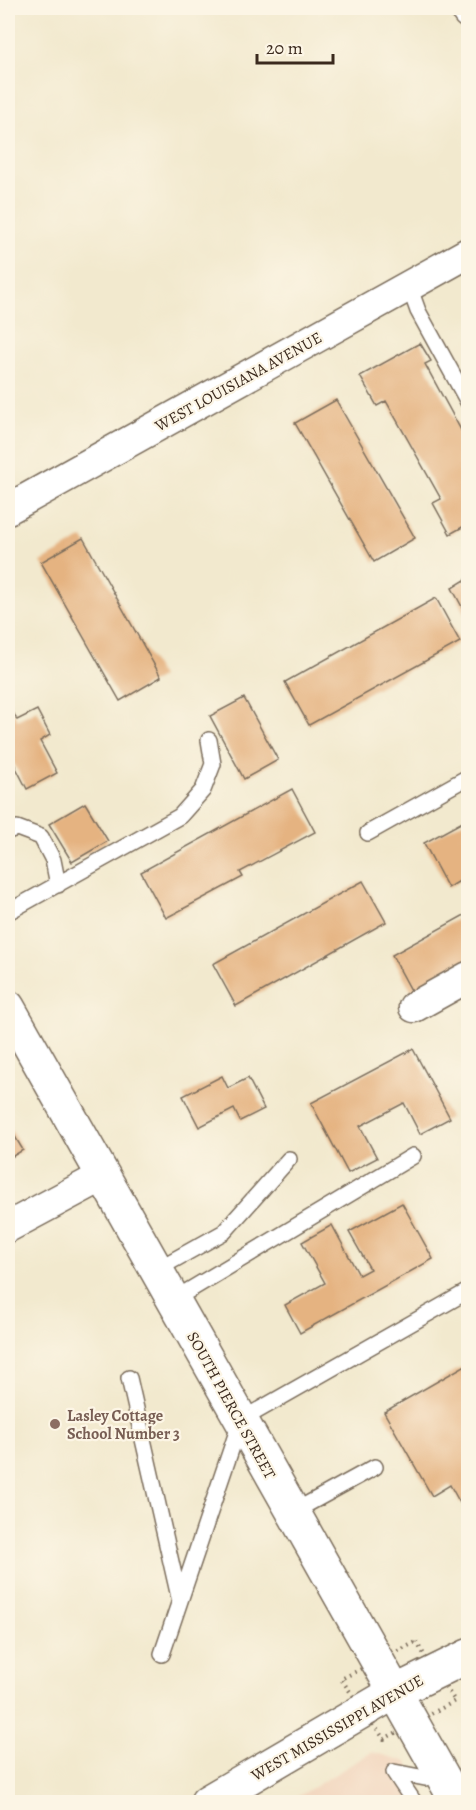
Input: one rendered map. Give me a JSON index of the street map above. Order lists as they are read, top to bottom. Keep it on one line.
{"streets":{"street":["WEST LOUISIANA AVENUE","SOUTH PIERCE STREET","WEST MISSISSIPPI AVENUE"]},"crossings":[["SOUTH PIERCE STREET","WEST MISSISSIPPI AVENUE"]],"places":["Lasley Cottage School Number 3"],"scale_bar":"20 m"}
